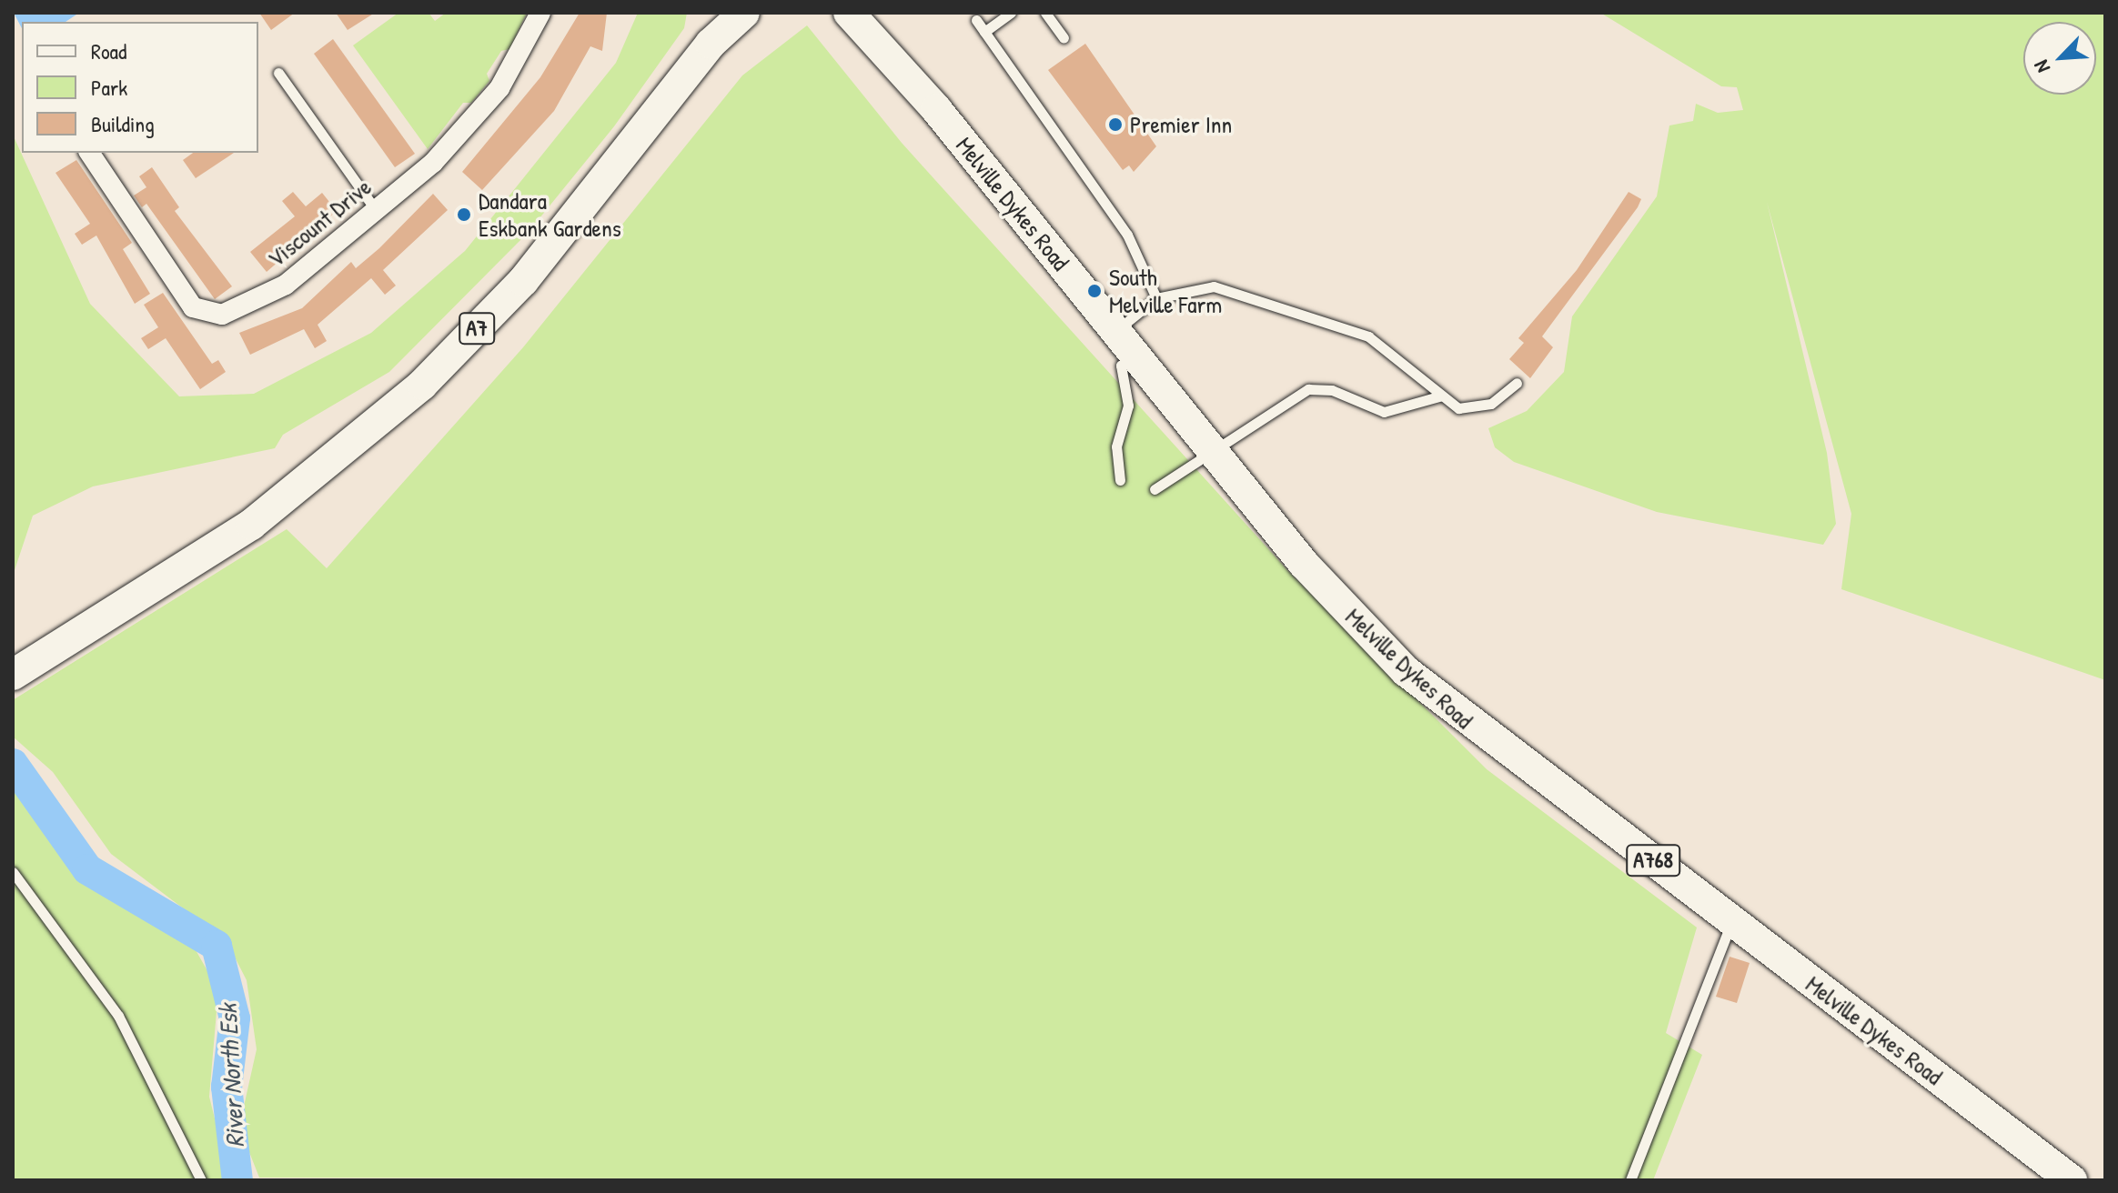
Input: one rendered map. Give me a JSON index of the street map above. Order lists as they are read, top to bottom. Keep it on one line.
{"streets":{"main road":["Melville Dykes Road","A7","A768"],"street":["Viscount Drive"]},"water":["River North Esk"],"places":["Premier Inn","Dandara Eskbank Gardens","South Melville Farm"],"legend":["Road","Park","Building"],"north":"bottom left"}
